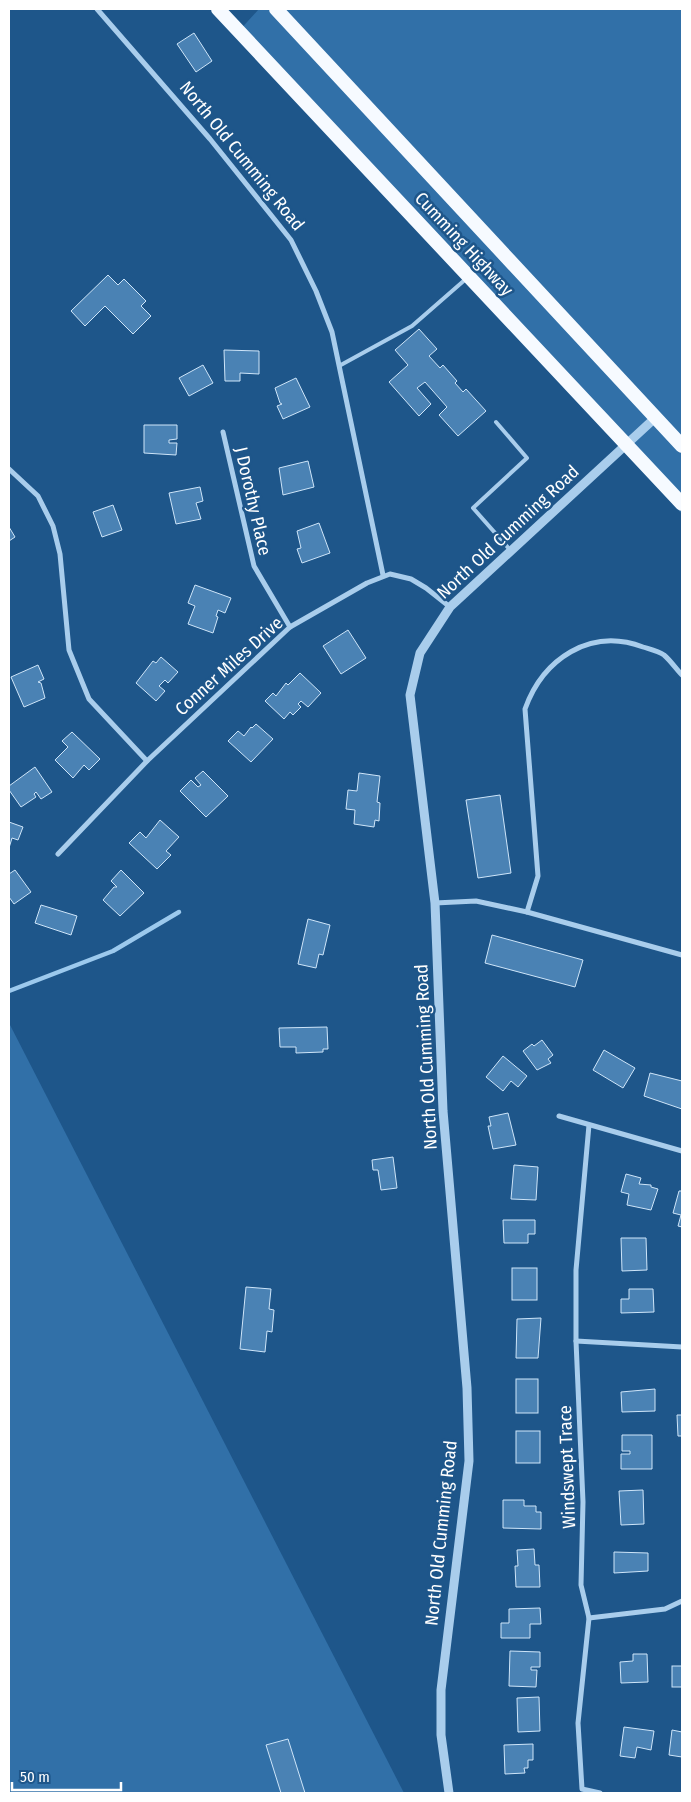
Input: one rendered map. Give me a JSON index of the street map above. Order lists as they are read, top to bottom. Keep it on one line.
{"streets":{"highway":["Cumming Highway"],"street":["North Old Cumming Road","J Dorothy Place","Conner Miles Drive","Windswept Trace"]},"crossings":[["North Old Cumming Road","Cumming Highway"],["North Old Cumming Road","Conner Miles Drive"],["J Dorothy Place","Conner Miles Drive"]],"scale_bar":"50 m"}
